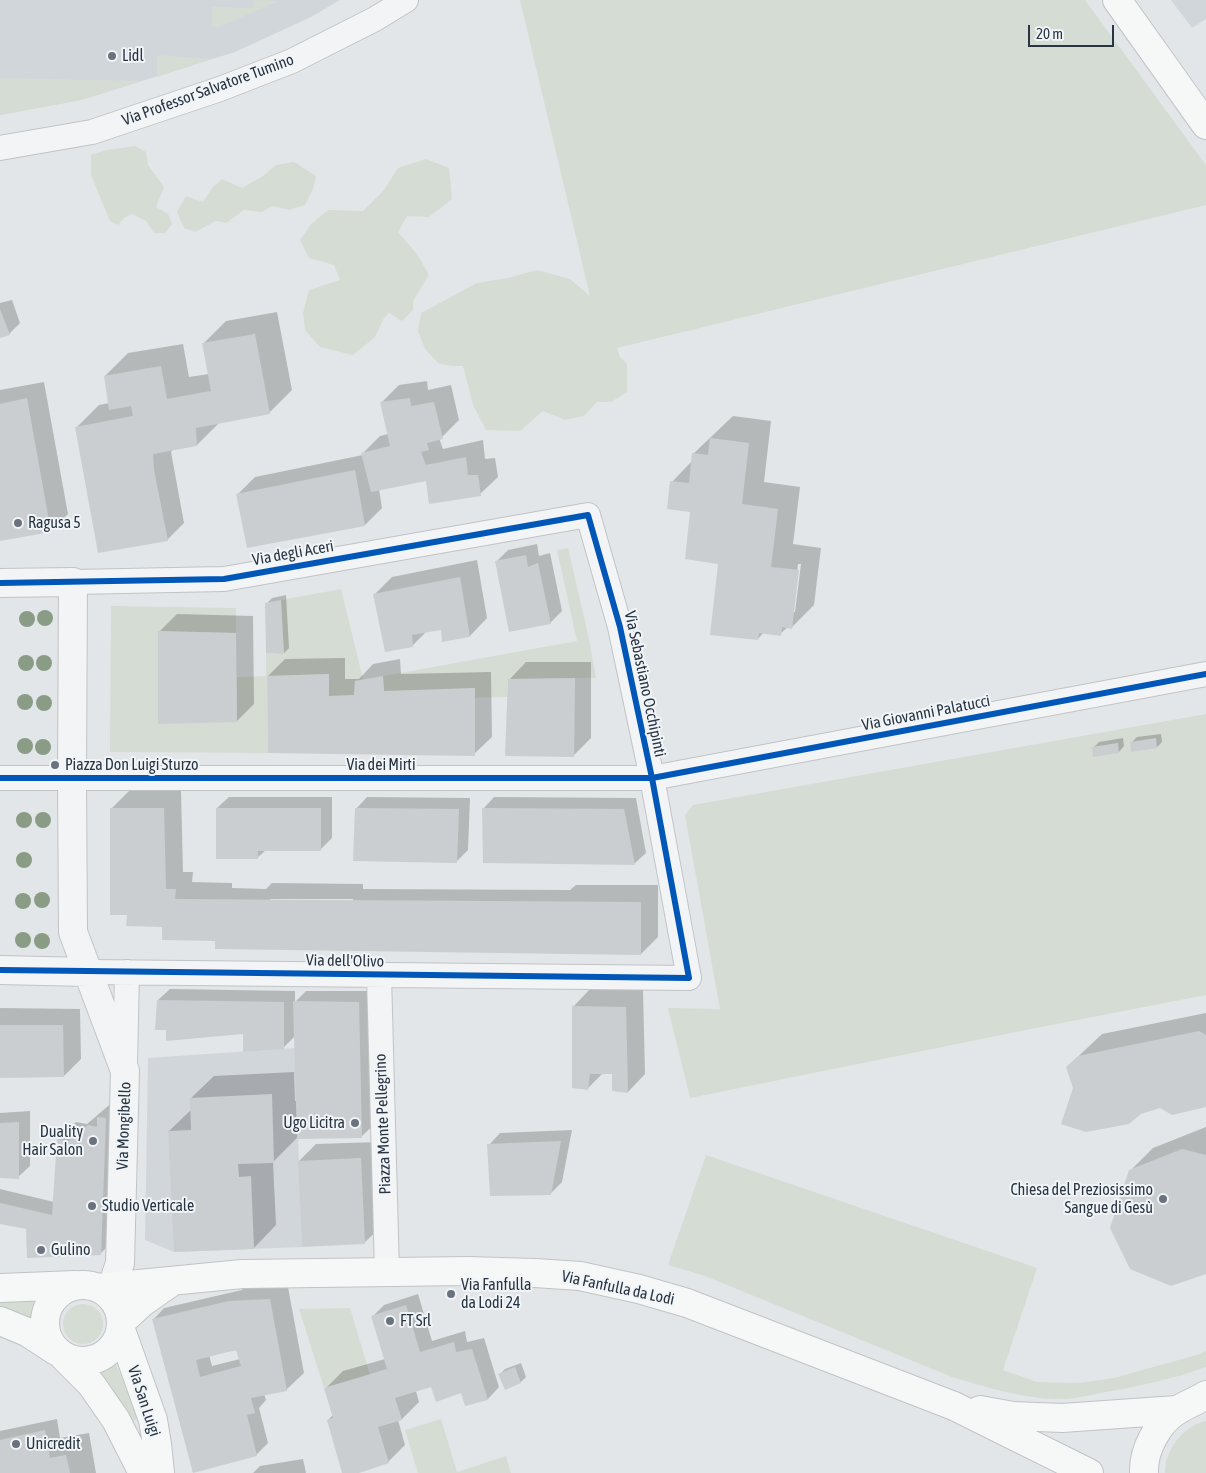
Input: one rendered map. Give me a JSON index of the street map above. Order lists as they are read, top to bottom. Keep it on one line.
{"streets":{"main road":["Via Fanfulla da Lodi","Via San Luigi"],"street":["Via Professor Salvatore Tumino","Via degli Aceri","Via Sebastiano Occhipinti","Via Giovanni Palatucci","Via dei Mirti","Via dell'Olivo","Piazza Monte Pellegrino","Via Mongibello"]},"crossings":[["Via degli Aceri","Via Sebastiano Occhipinti"],["Via degli Aceri","Via Mongibello"],["Via Sebastiano Occhipinti","Via Giovanni Palatucci"],["Via Sebastiano Occhipinti","Via dei Mirti"],["Via Sebastiano Occhipinti","Via dell'Olivo"],["Via Giovanni Palatucci","Via dei Mirti"],["Via dei Mirti","Via Mongibello"],["Via dell'Olivo","Piazza Monte Pellegrino"],["Via dell'Olivo","Via Mongibello"],["Piazza Monte Pellegrino","Via Fanfulla da Lodi"],["Via Mongibello","Via Fanfulla da Lodi"],["Via Mongibello","Via San Luigi"],["Via Fanfulla da Lodi","Via San Luigi"]],"places":["Lidl","Ragusa 5","Piazza Don Luigi Sturzo","Ugo Licitra","Duality Hair Salon","Chiesa del Preziosissimo Sangue di Gesù","Studio Verticale","Gulino","Via Fanfulla da Lodi 24","FT Srl","Unicredit"],"scale_bar":"20 m"}
